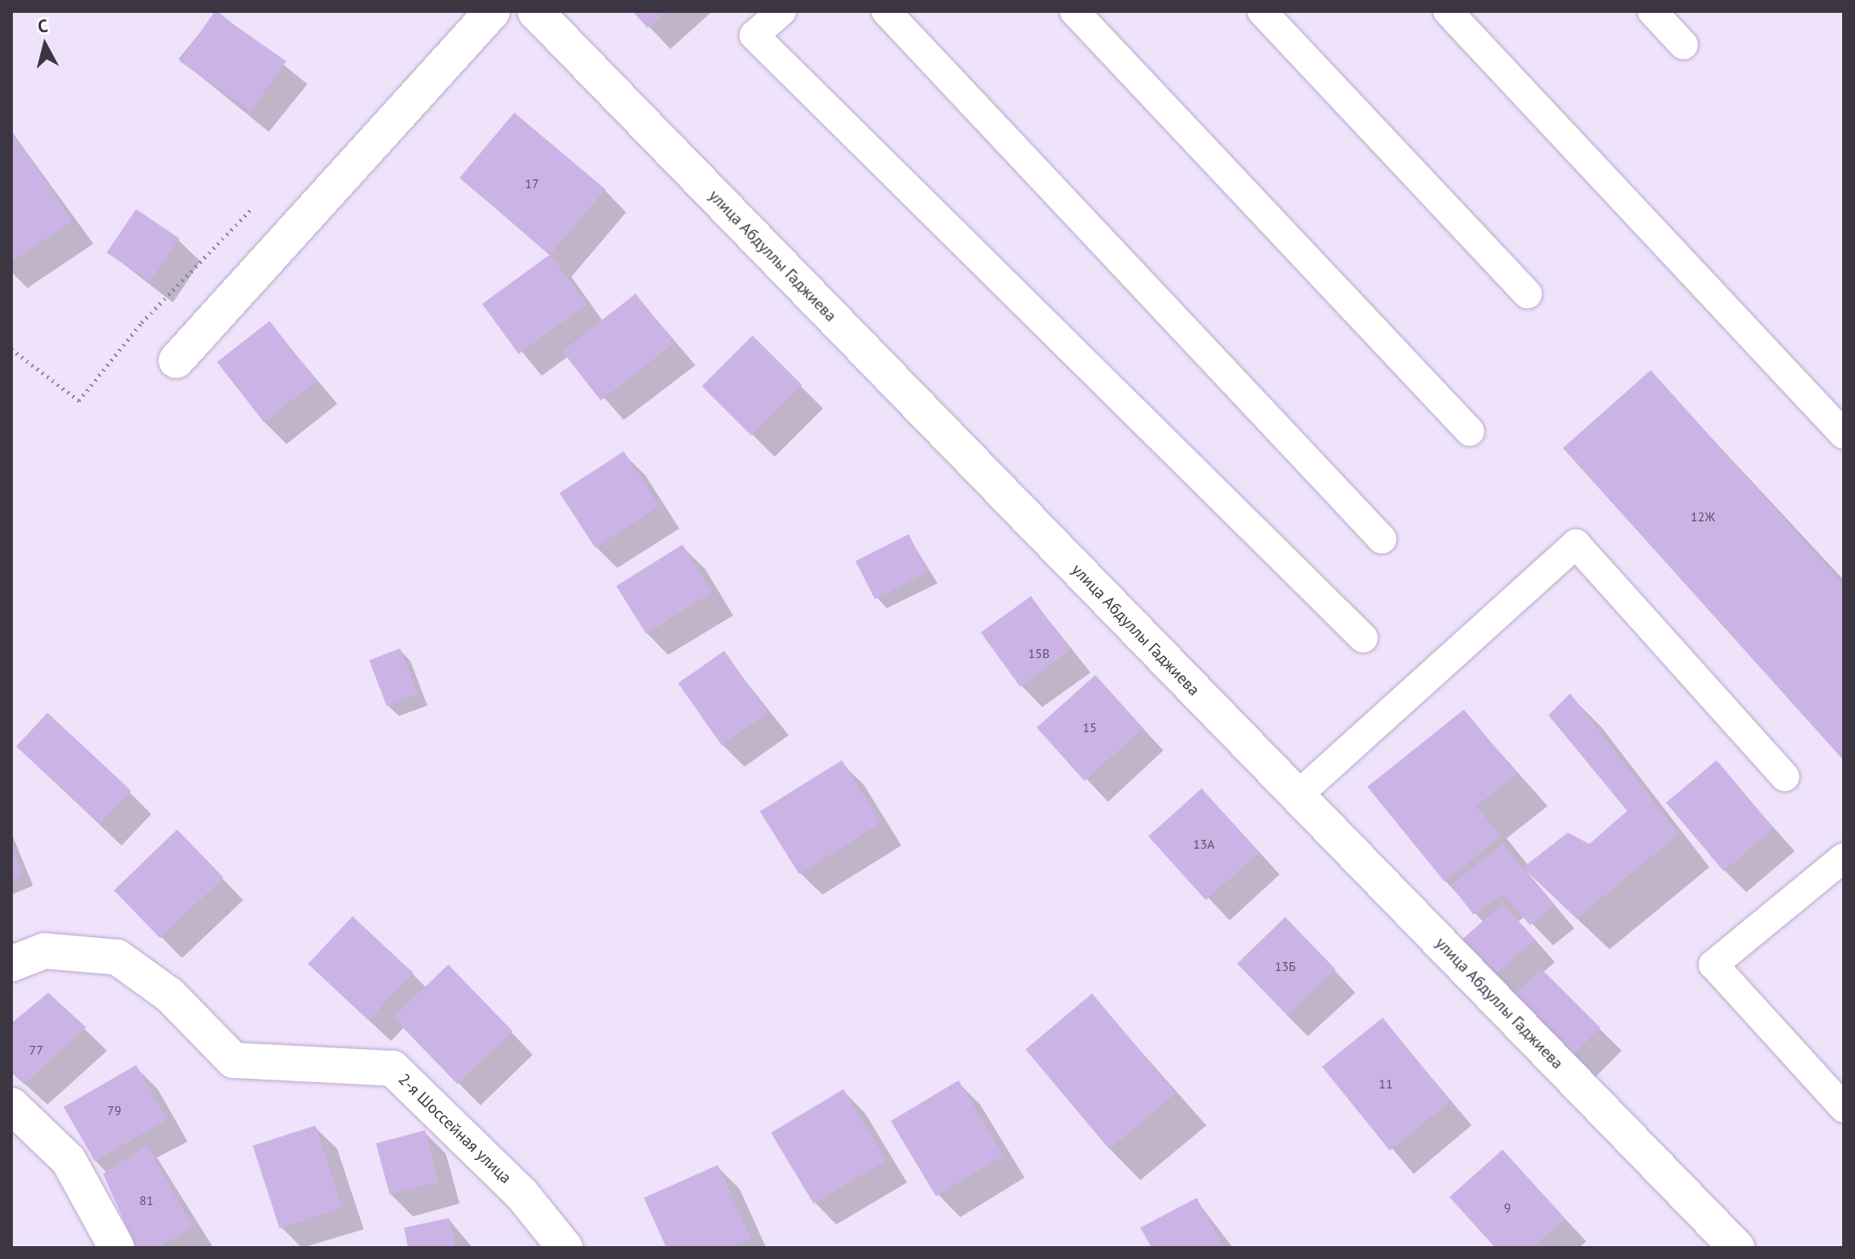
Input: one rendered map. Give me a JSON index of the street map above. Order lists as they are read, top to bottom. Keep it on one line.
{"streets":{"street":["улица Абдуллы Гаджиева","2-я Шоссейная улица"]},"house_numbers":["17","12Ж","15В","15","13А","13Б","77","11","79","81","9"],"north":"top"}
